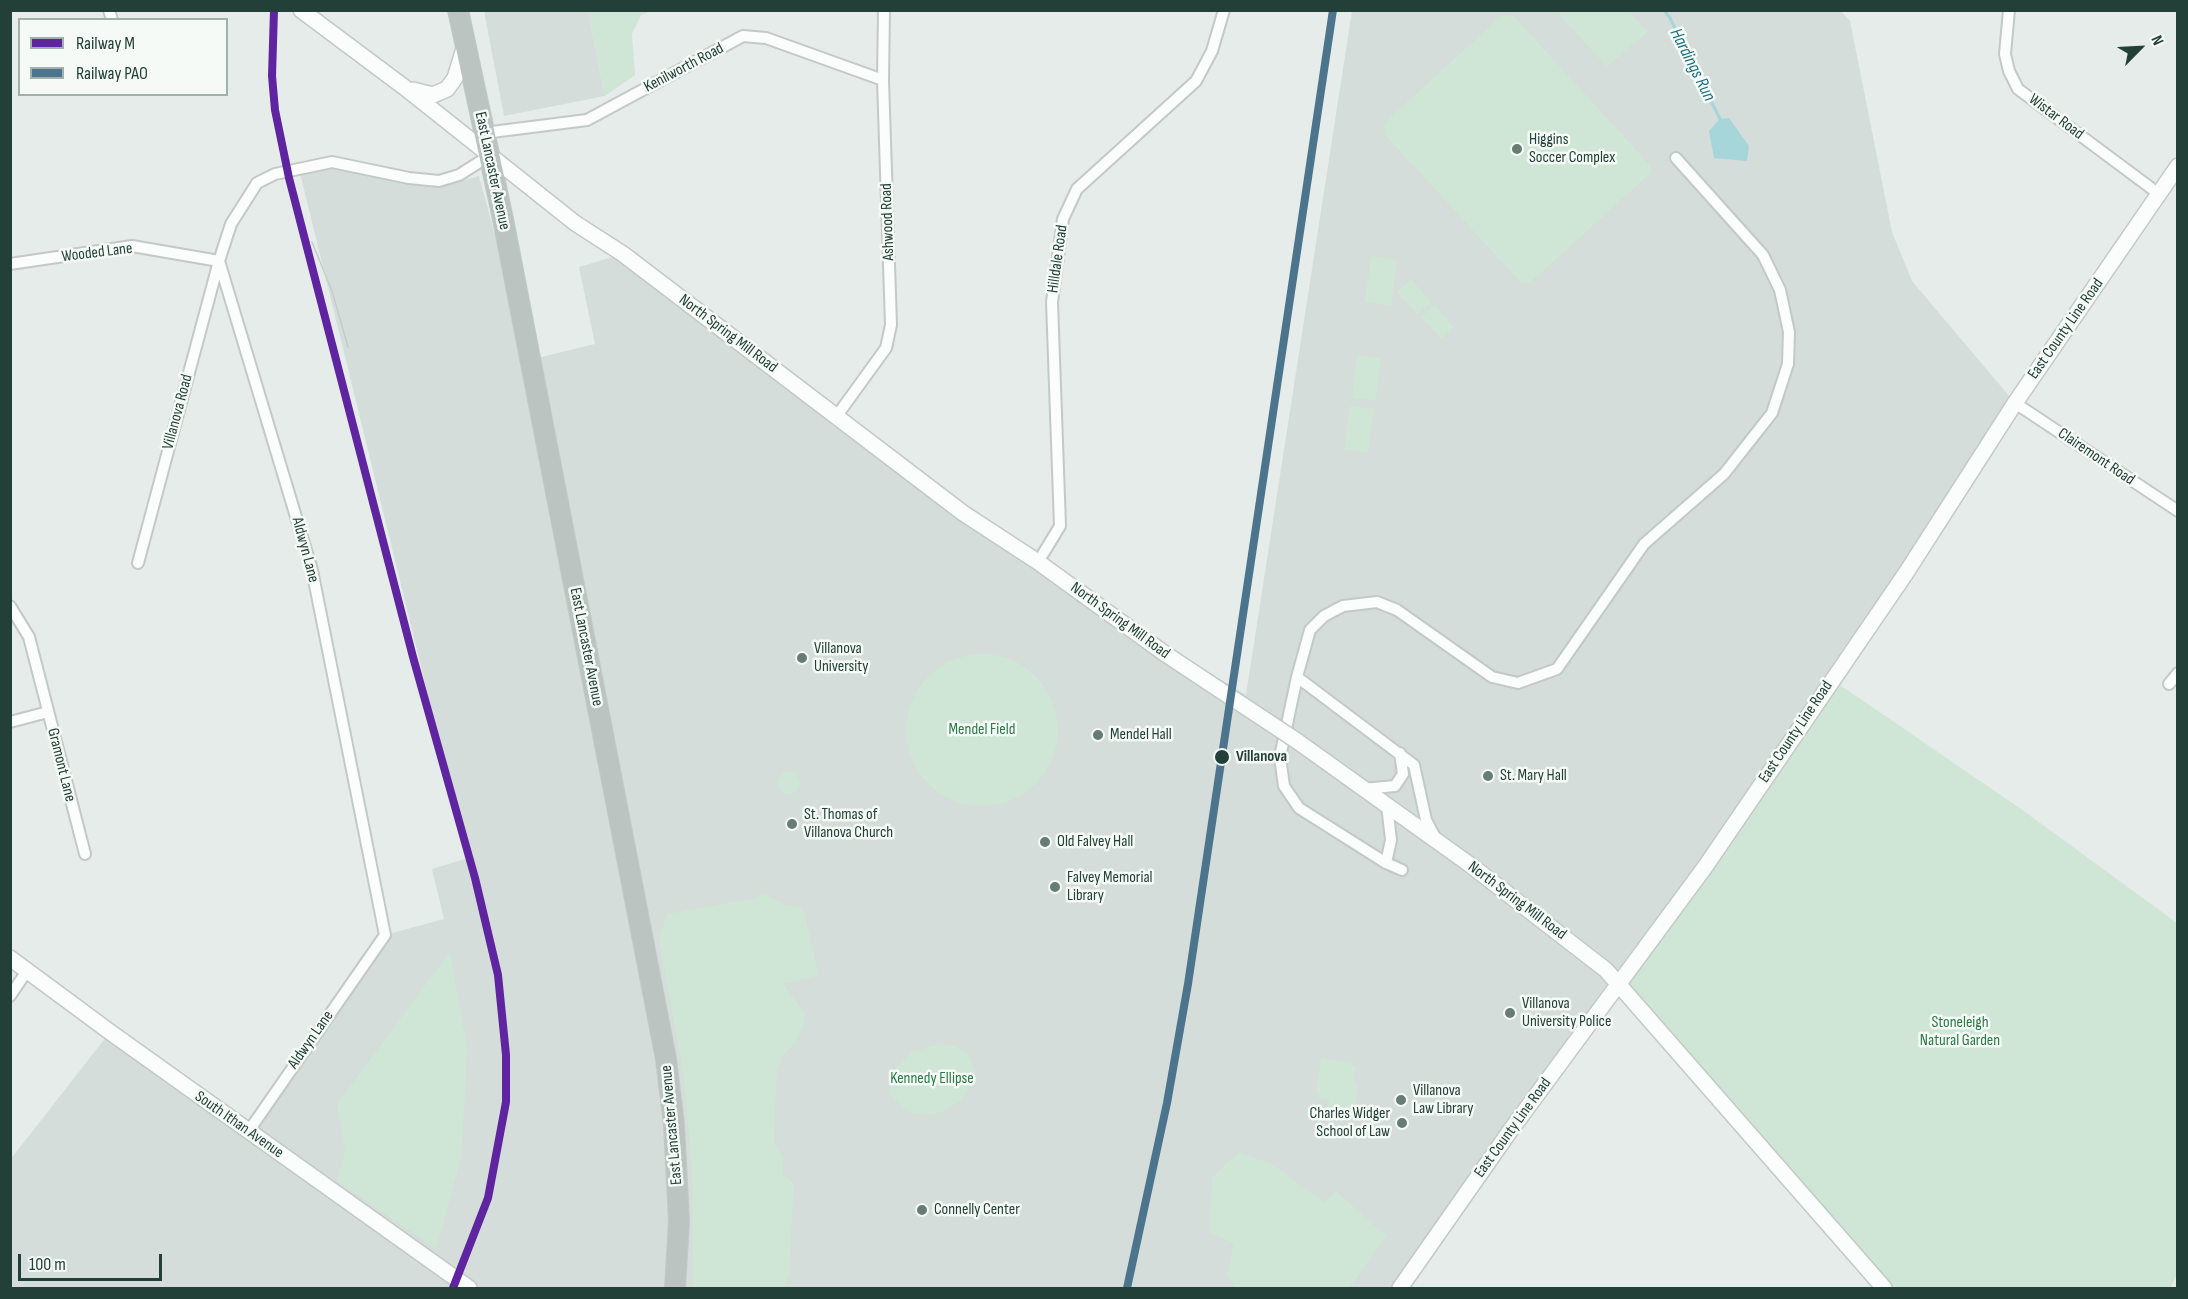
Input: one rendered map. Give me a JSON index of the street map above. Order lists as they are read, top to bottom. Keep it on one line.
{"streets":{"highway":["East Lancaster Avenue"],"main road":["East County Line Road","North Spring Mill Road","South Ithan Avenue"],"street":["Kenilworth Road","Wistar Road","Ashwood Road","Wooded Lane","Hilldale Road","Villanova Road","Clairemont Road","Aldwyn Lane","Gramont Lane"]},"crossings":[["Kenilworth Road","East Lancaster Avenue"],["Kenilworth Road","Ashwood Road"],["Wistar Road","East County Line Road"],["East Lancaster Avenue","North Spring Mill Road"],["Ashwood Road","North Spring Mill Road"],["Wooded Lane","Villanova Road"],["Wooded Lane","Aldwyn Lane"],["Hilldale Road","North Spring Mill Road"],["East County Line Road","North Spring Mill Road"],["East County Line Road","Clairemont Road"],["Villanova Road","Aldwyn Lane"],["Aldwyn Lane","South Ithan Avenue"]],"water":["Hardings Run"],"parks":["Mendel Field","Stoneleigh Natural Garden","Kennedy Ellipse"],"places":["Higgins Soccer Complex","Villanova University","Mendel Hall","Villanova","St. Mary Hall","St. Thomas of Villanova Church","Old Falvey Hall","Falvey Memorial Library","Villanova University Police","Villanova Law Library","Charles Widger School of Law","Connelly Center"],"lines":["rail line M","rail line PAO"],"legend":["Railway M","Railway PAO"],"scale_bar":"100 m","north":"top right"}
